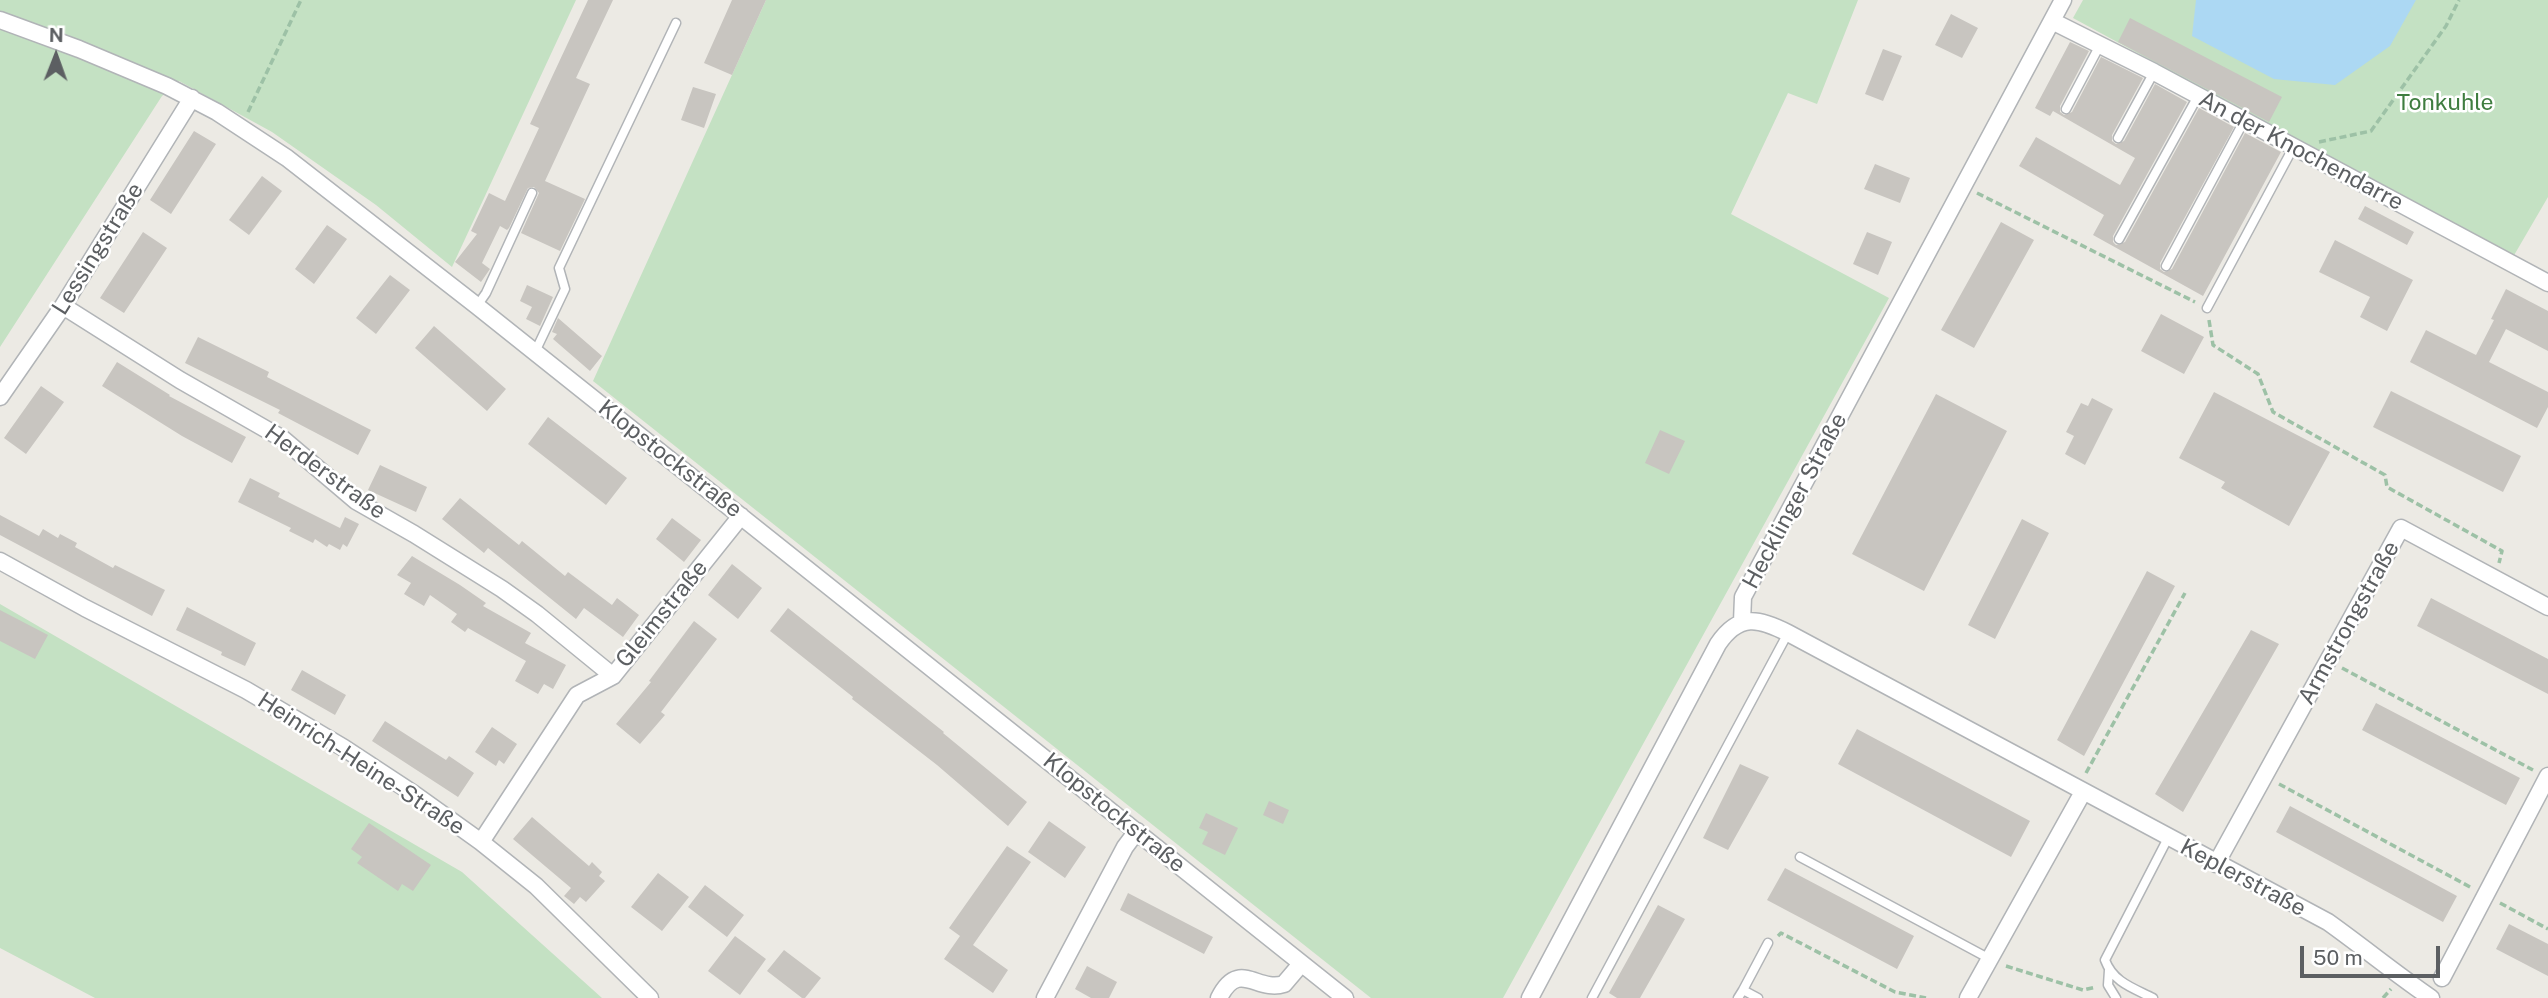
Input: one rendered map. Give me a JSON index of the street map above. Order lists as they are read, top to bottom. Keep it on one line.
{"streets":{"street":["An der Knochendarre","Lessingstraße","Klopstockstraße","Herderstraße","Hecklinger Straße","Gleimstraße","Armstrongstraße","Heinrich-Heine-Straße","Keplerstraße"]},"crossings":[["An der Knochendarre","Hecklinger Straße"],["Lessingstraße","Klopstockstraße"],["Lessingstraße","Herderstraße"],["Klopstockstraße","Gleimstraße"],["Herderstraße","Gleimstraße"],["Hecklinger Straße","Keplerstraße"],["Gleimstraße","Heinrich-Heine-Straße"],["Armstrongstraße","Keplerstraße"]],"parks":["Tonkuhle"],"scale_bar":"50 m","north":"top"}
